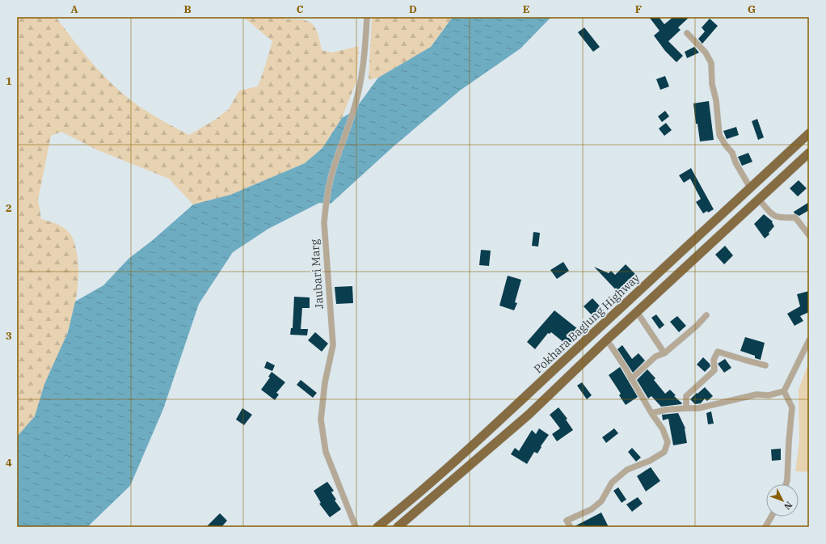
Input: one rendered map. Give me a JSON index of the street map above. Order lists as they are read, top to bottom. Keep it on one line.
{"streets":{"highway":["Pokhara Baglung Highway"],"street":["Jaubari Marg"]},"north":"bottom right","grid":{"columns":["A","B","C","D","E","F","G"],"rows":["1","2","3","4"]}}
